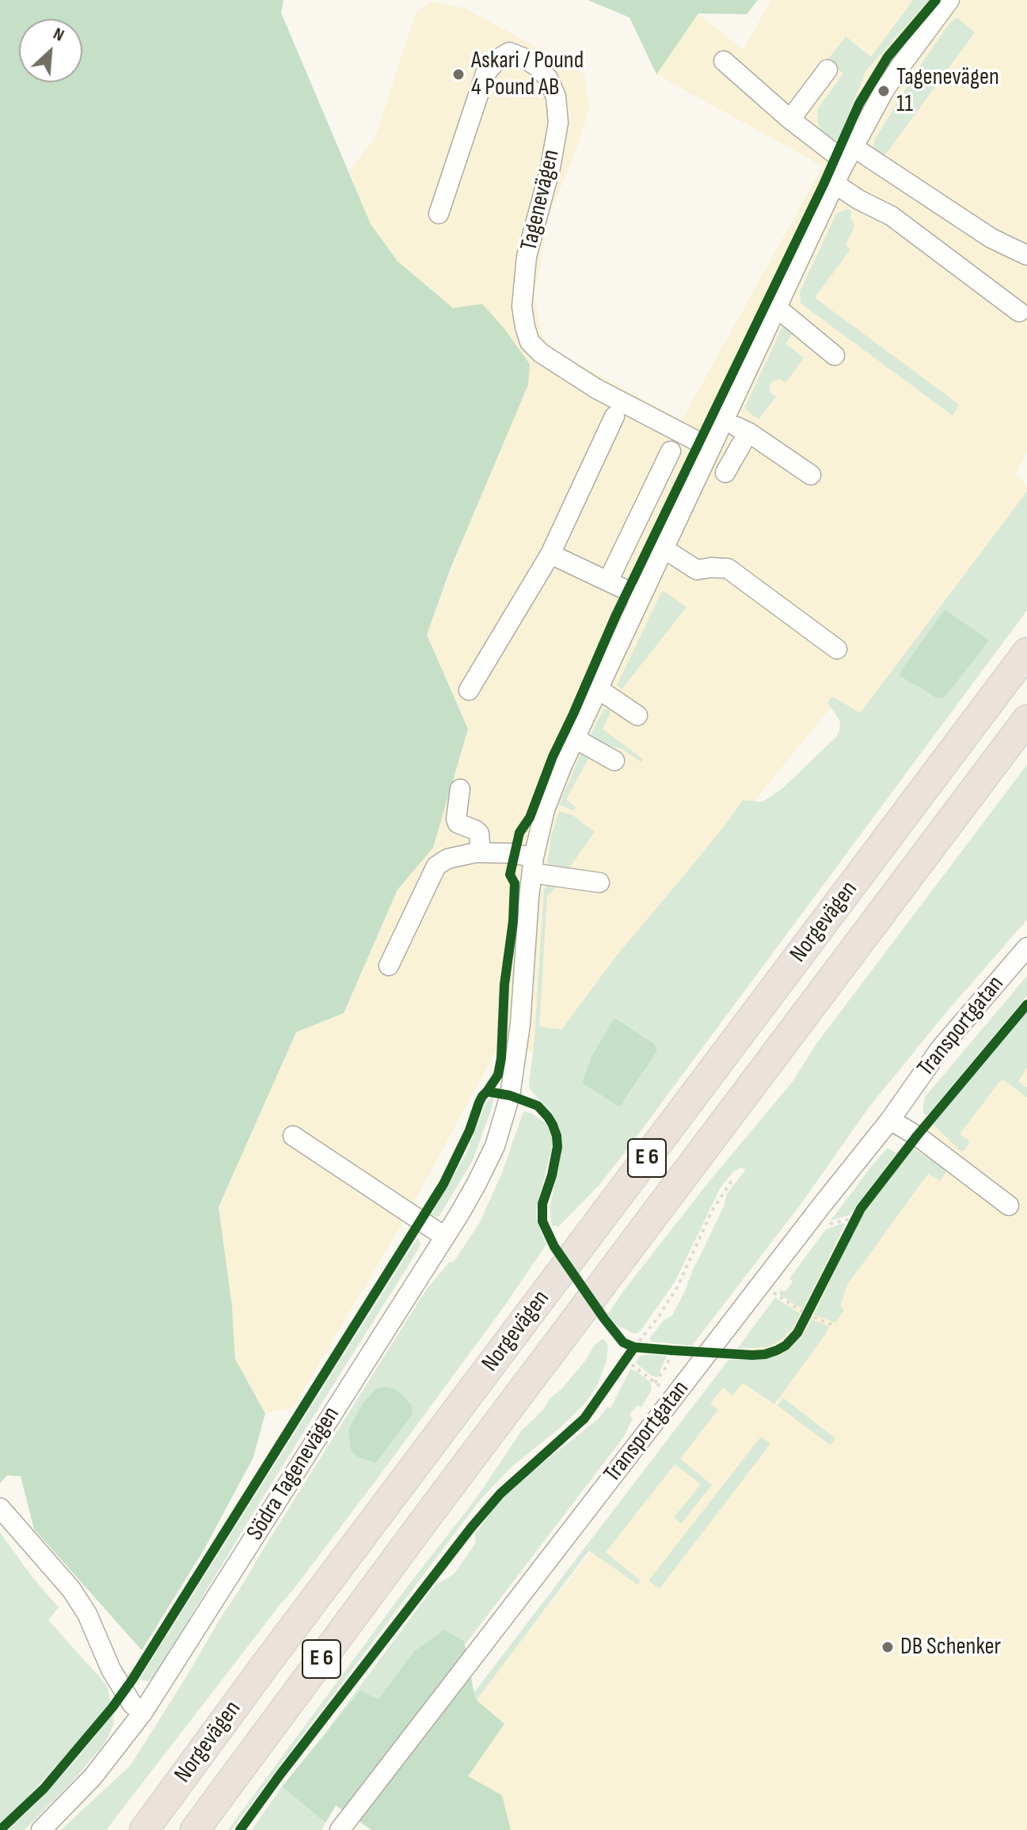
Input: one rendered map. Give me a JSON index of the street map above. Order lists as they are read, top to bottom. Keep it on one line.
{"streets":{"highway":["Norgevägen","E 6"],"street":["Tagenevägen","Transportgatan","Södra Tagenevägen"]},"places":["Askari / Pound 4 Pound AB","Tagenevägen 11","DB Schenker"],"north":"top right"}
